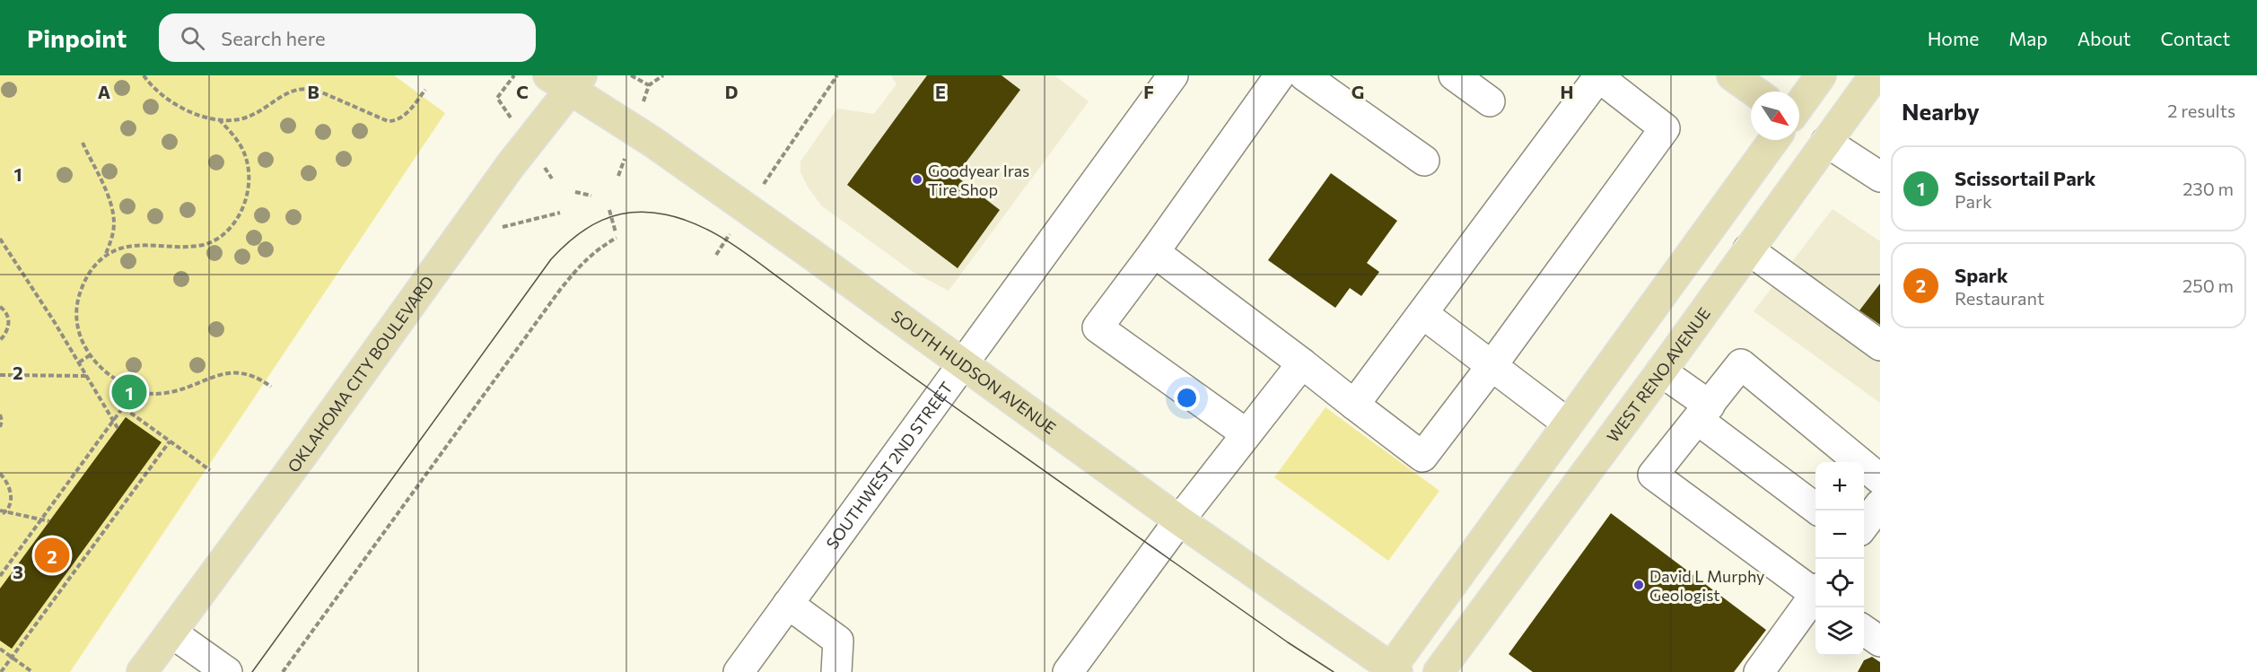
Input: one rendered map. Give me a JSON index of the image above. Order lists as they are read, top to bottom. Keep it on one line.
{"streets":{"main road":["SOUTH HUDSON AVENUE","OKLAHOMA CITY BOULEVARD","WEST RENO AVENUE"],"street":["SOUTHWEST 2ND STREET"]},"crossings":[["SOUTH HUDSON AVENUE","OKLAHOMA CITY BOULEVARD"],["SOUTH HUDSON AVENUE","SOUTHWEST 2ND STREET"]],"places":["Goodyear Iras Tire Shop","David L Murphy Geologist"],"north":"bottom right","page":{"header":"Pinpoint","search":"Search here","nav":["Home","Map","About","Contact"],"heading":["Nearby","2 results"],"list":[{"mark":"1","name":"Scissortail Park","note":"Park","value":"230 m"},{"mark":"2","name":"Spark","note":"Restaurant","value":"250 m"}],"pins":["1","2"],"map_buttons":["+","−"]},"grid":{"columns":["A","B","C","D","E","F","G","H"],"rows":["1","2","3"]}}
